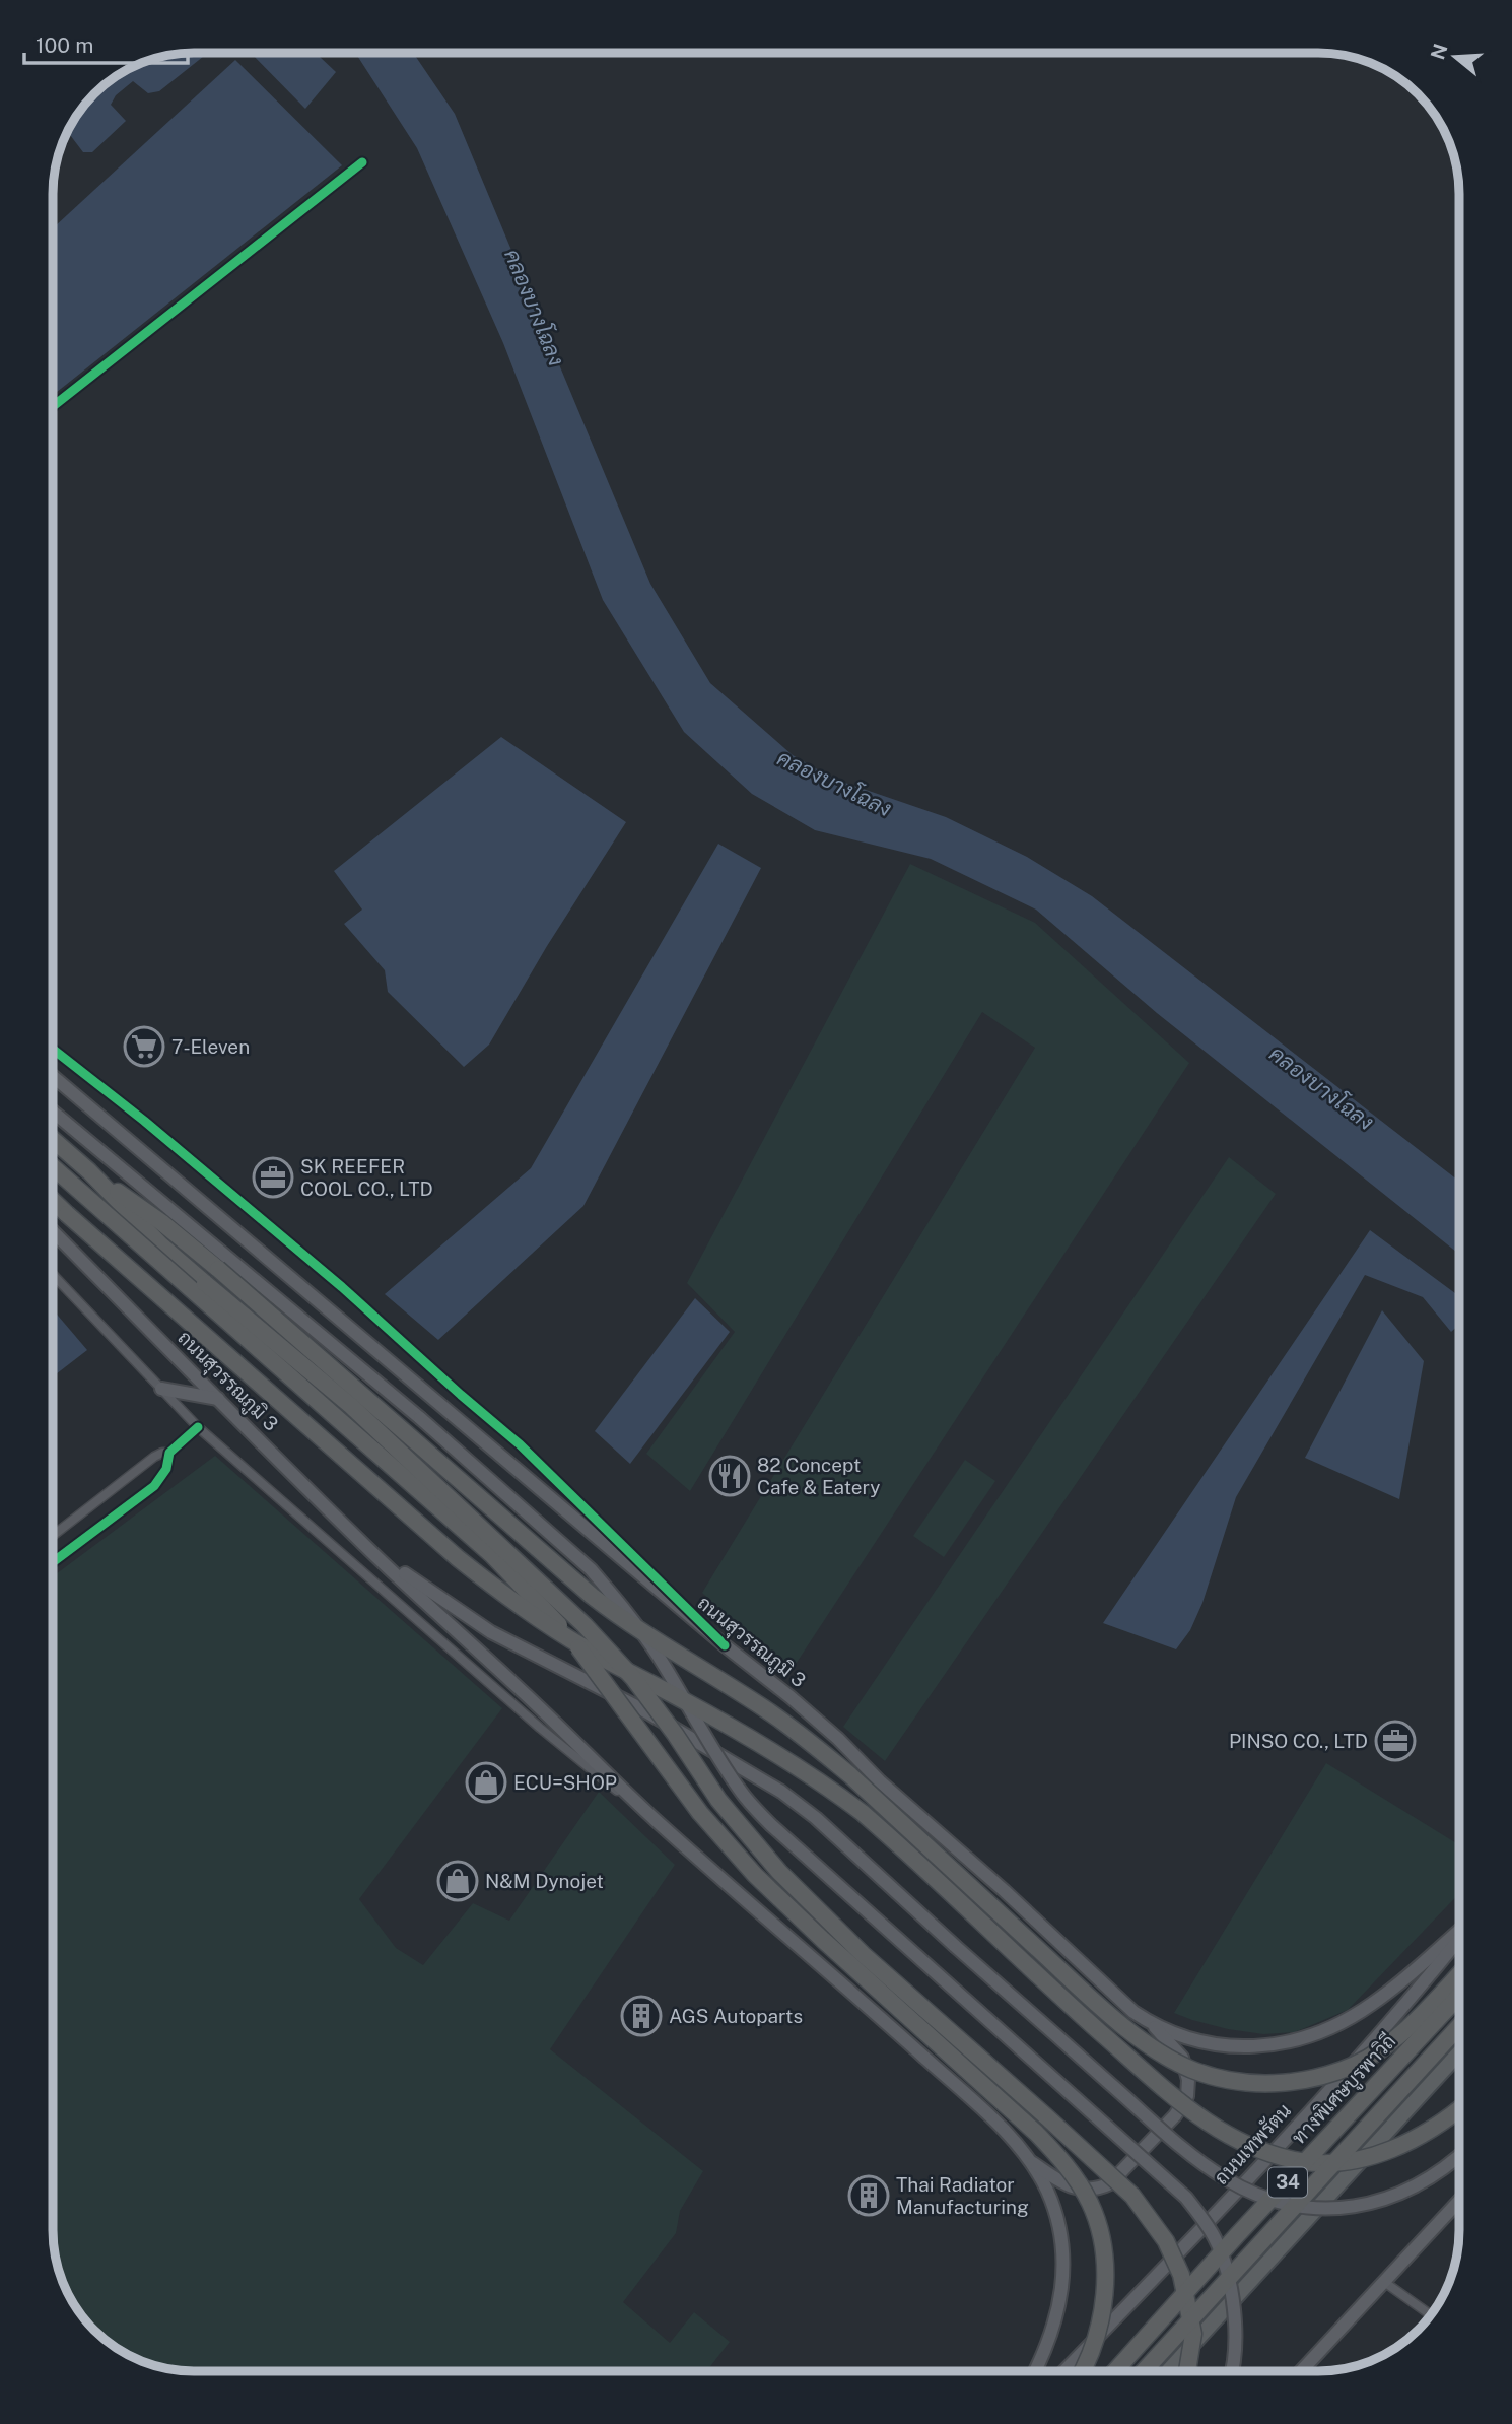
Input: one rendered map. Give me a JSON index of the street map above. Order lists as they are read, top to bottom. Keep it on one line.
{"streets":{"highway":["ทางพิเศษบูรพาวิถี","34"],"main road":["ถนนสุวรรณภูมิ 3","ถนนเทพรัตน"]},"water":["คลองบางโฉลง"],"places":{"supermarket":["7-Eleven"],"office":["SK REEFER COOL CO., LTD","PINSO CO., LTD"],"restaurant":["82 Concept Cafe & Eatery"],"shop":["ECU=SHOP","N&M Dynojet"],"building":["AGS Autoparts","Thai Radiator Manufacturing"]},"scale_bar":"100 m","north":"left"}
